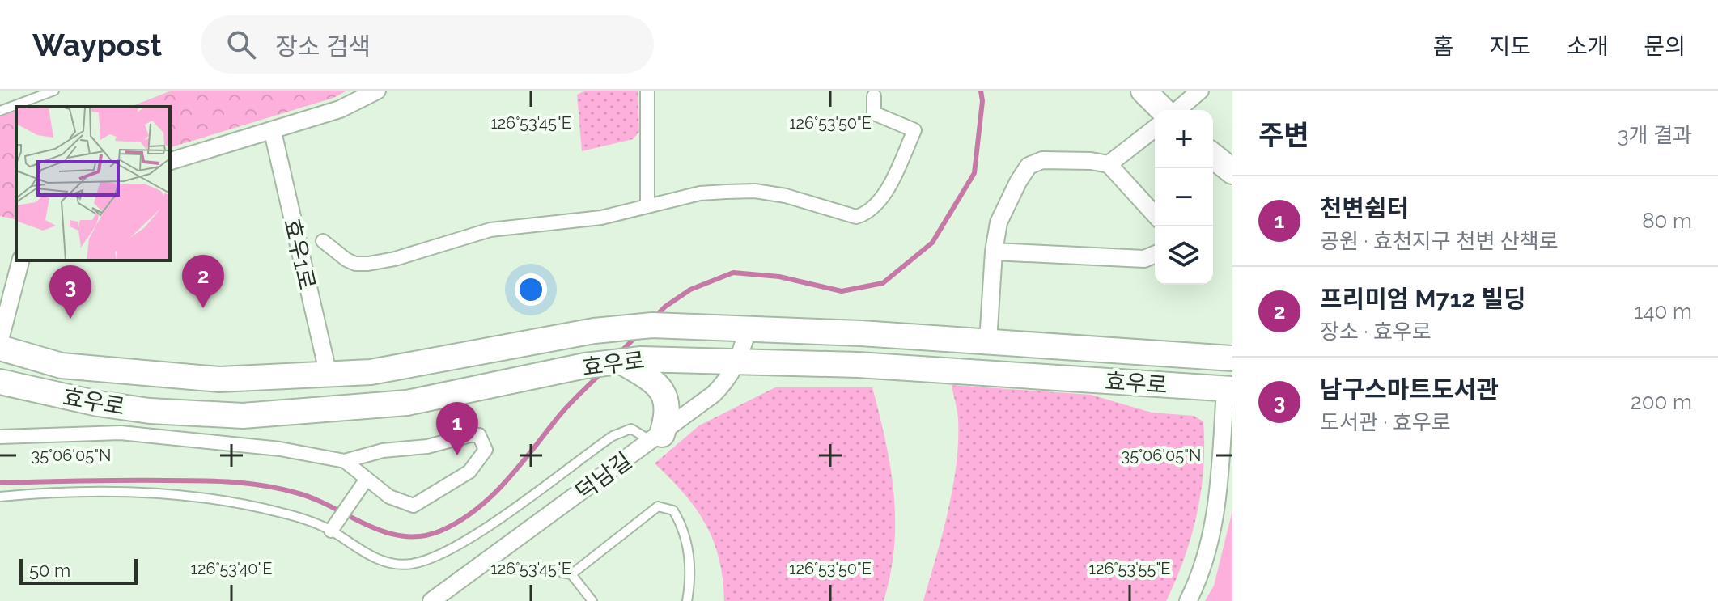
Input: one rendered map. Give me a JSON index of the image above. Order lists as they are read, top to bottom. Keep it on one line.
{"streets":{"main road":["효우로"],"street":["효우1로","덕남길"]},"crossings":[["효우1로","효우로"],["효우로","덕남길"]],"scale_bar":"50 m","page":{"header":"Waypost","search":"장소 검색","nav":["홈","지도","소개","문의"],"heading":["주변","3개 결과"],"map_buttons":["+","−"],"list":[{"mark":"1","name":"천변쉼터","note":"공원 · 효천지구 천변 산책로","value":"80 m"},{"mark":"2","name":"프리미엄 M712 빌딩","note":"장소 · 효우로","value":"140 m"},{"mark":"3","name":"남구스마트도서관","note":"도서관 · 효우로","value":"200 m"}],"pins":["2","3","1"],"scale":"50 m"},"coordinates":["126°53'45\"E","126°53'50\"E","35°06'05\"N","126°53'40\"E","126°53'55\"E"]}
